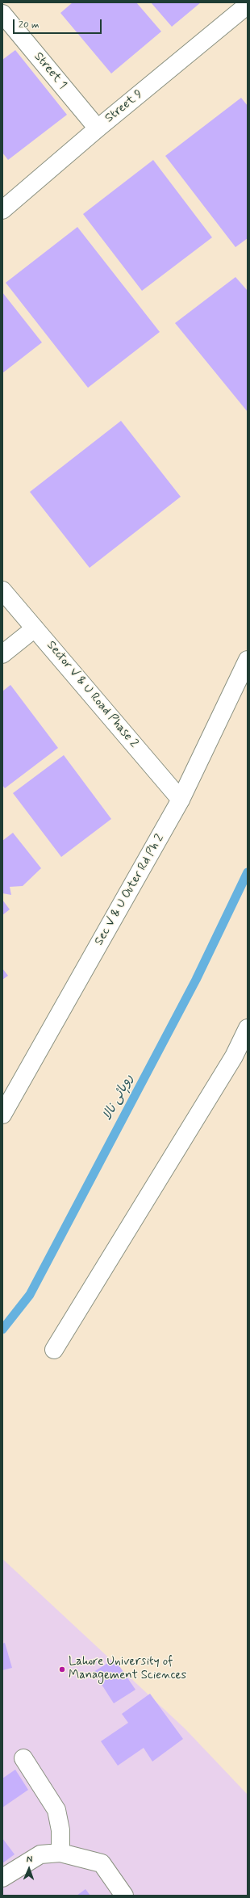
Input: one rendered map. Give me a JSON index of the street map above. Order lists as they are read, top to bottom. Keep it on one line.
{"streets":{"street":["Street 1","Street 9","Sector V & U Road Phase 2","Sec V & U Outer Rd Ph 2"]},"crossings":[["Street 1","Street 9"],["Sector V & U Road Phase 2","Sec V & U Outer Rd Ph 2"]],"water":["روہائی نالا"],"places":["Lahore University of Management Sciences"],"scale_bar":"20 m","north":"top"}
